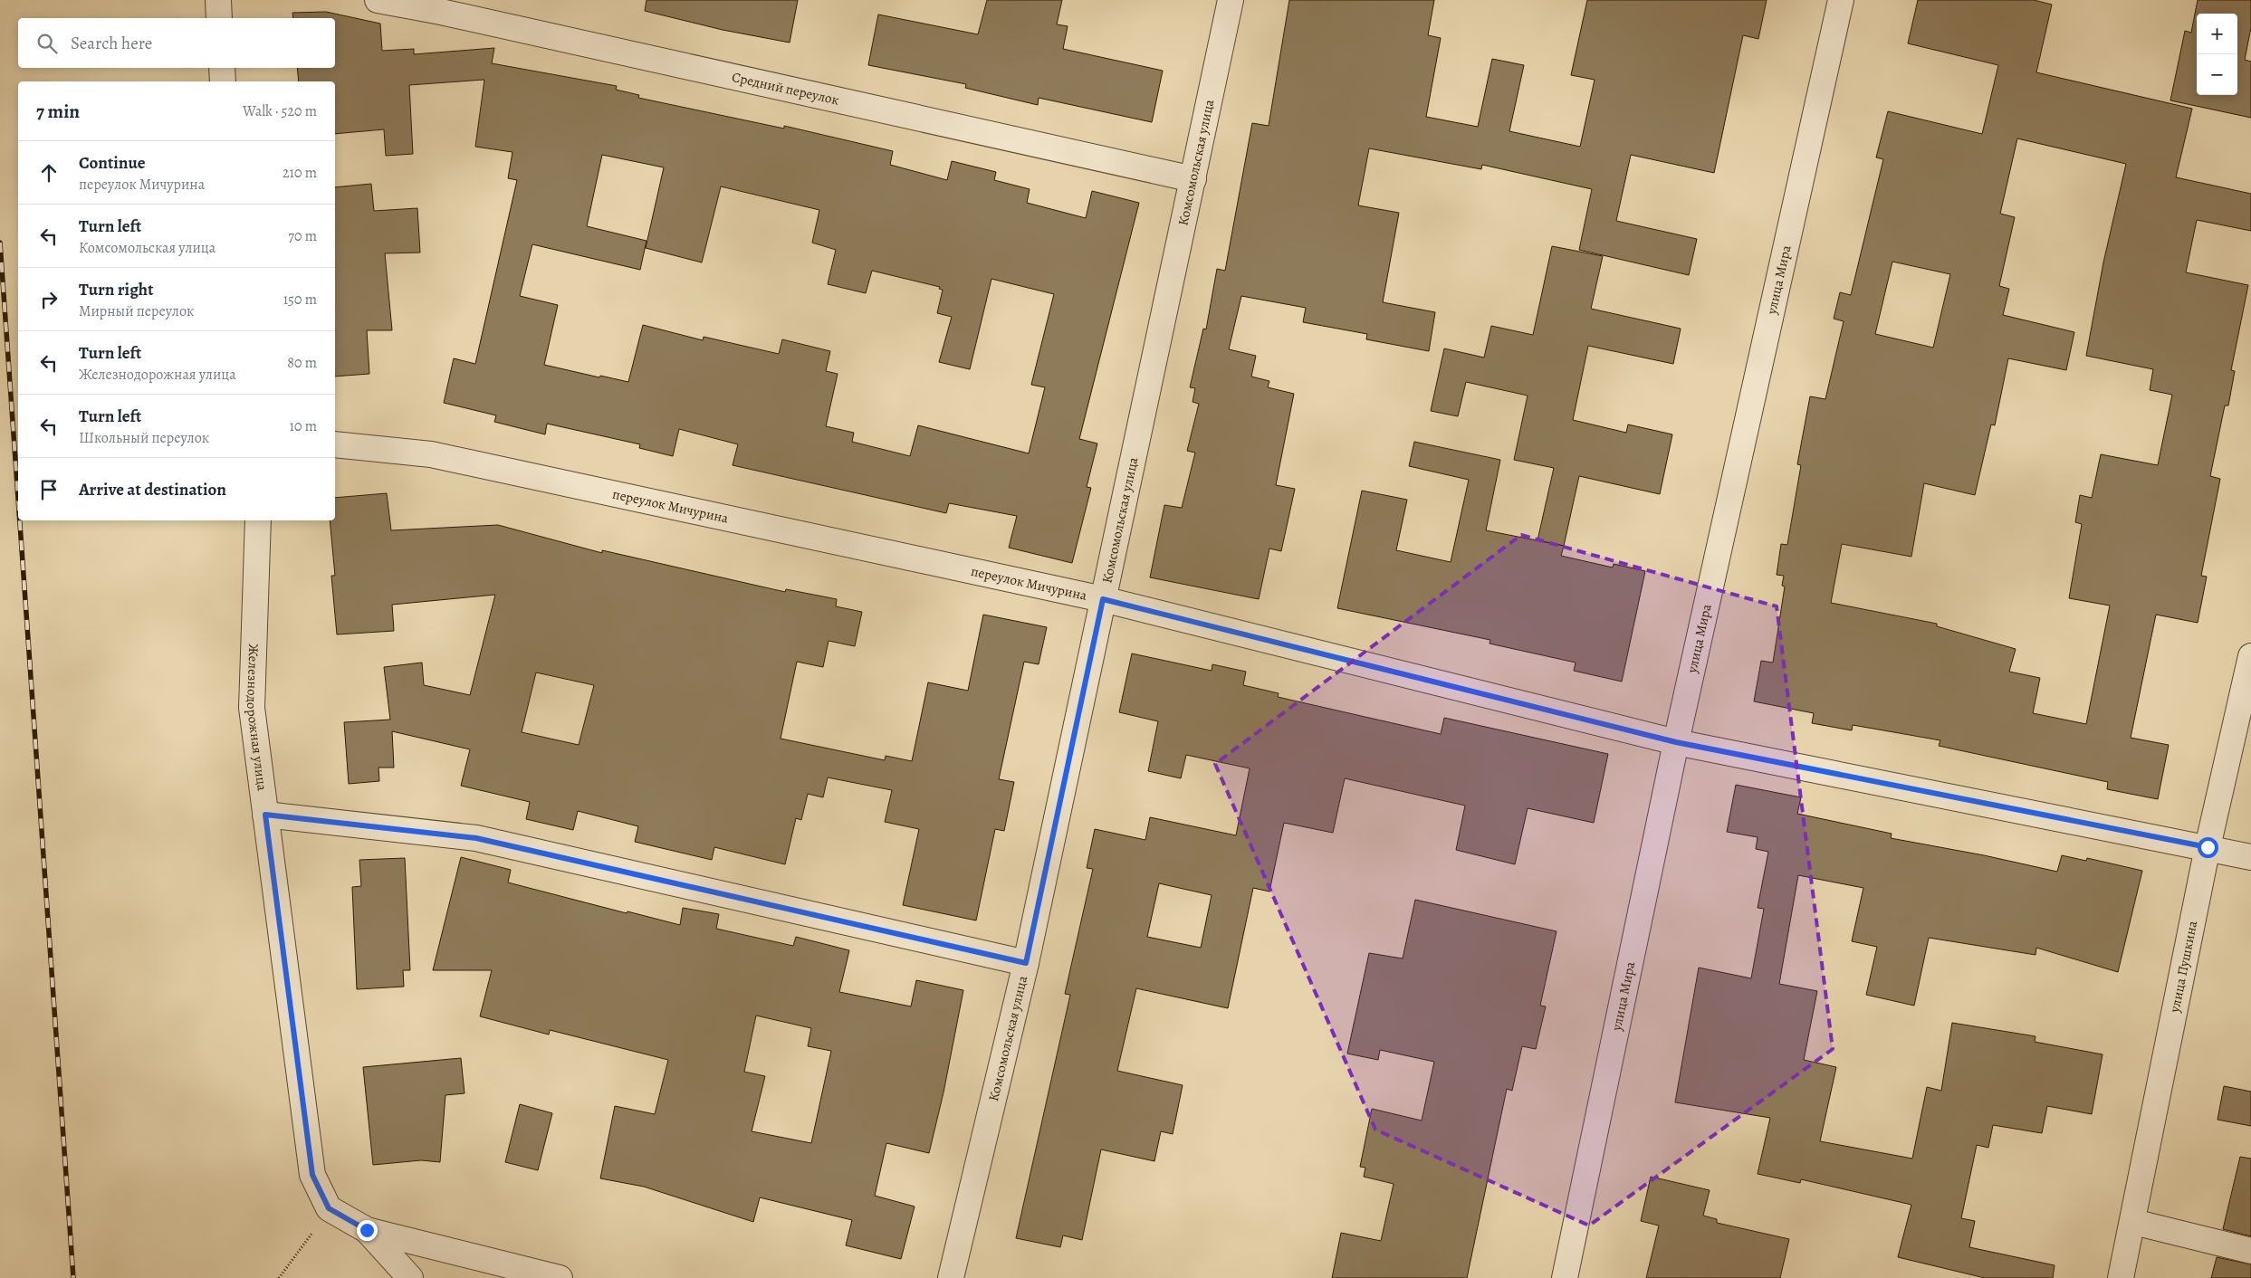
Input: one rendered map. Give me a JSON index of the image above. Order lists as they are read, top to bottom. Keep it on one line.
{"streets":{"street":["Средний переулок","Комсомольская улица","улица Мира","переулок Мичурина","Железнодорожная улица","улица Пушкина"]},"crossings":[["Средний переулок","Комсомольская улица"],["Комсомольская улица","переулок Мичурина"],["улица Мира","переулок Мичурина"],["переулок Мичурина","улица Пушкина"]],"page":{"map_buttons":["+","−"],"search":"Search here","heading":["7 min","Walk · 520 m"],"list":[["Continue","переулок Мичурина","210 m"],["Turn left","Комсомольская улица","70 m"],["Turn right","Мирный переулок","150 m"],["Turn left","Железнодорожная улица","80 m"],["Turn left","Школьный переулок","10 m"],"Arrive at destination"]}}
